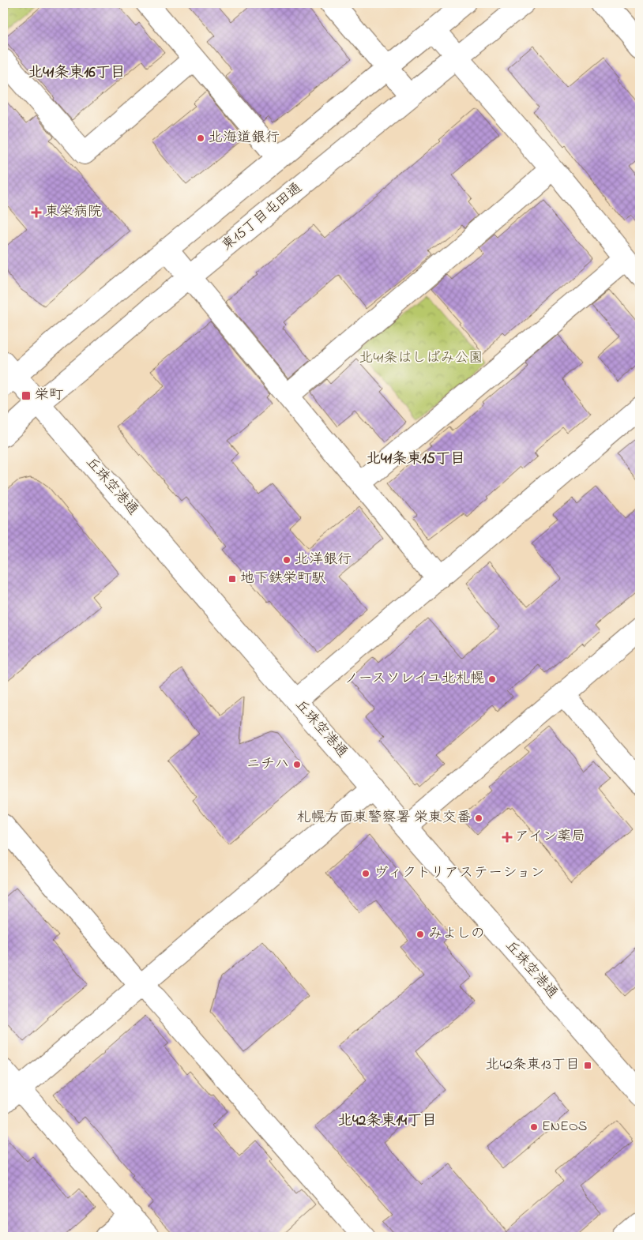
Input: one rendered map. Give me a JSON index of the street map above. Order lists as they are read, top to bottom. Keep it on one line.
{"streets":{"street":["東15丁目屯田通","丘珠空港通"]},"crossings":[["東15丁目屯田通","丘珠空港通"]],"districts":["北41条東16丁目","北41条東15丁目","北42条東14丁目"],"parks":["北41条はしばみ公園"],"places":{"other":["北海道銀行","北洋銀行","ノースソレイユ北札幌","ニチハ","札幌方面東警察署 栄東交番","ヴィクトリアステーション","みよしの","ENEOS"],"health":["東栄病院","アイン薬局"],"transit":["栄町","地下鉄栄町駅","北42条東13丁目"]}}
